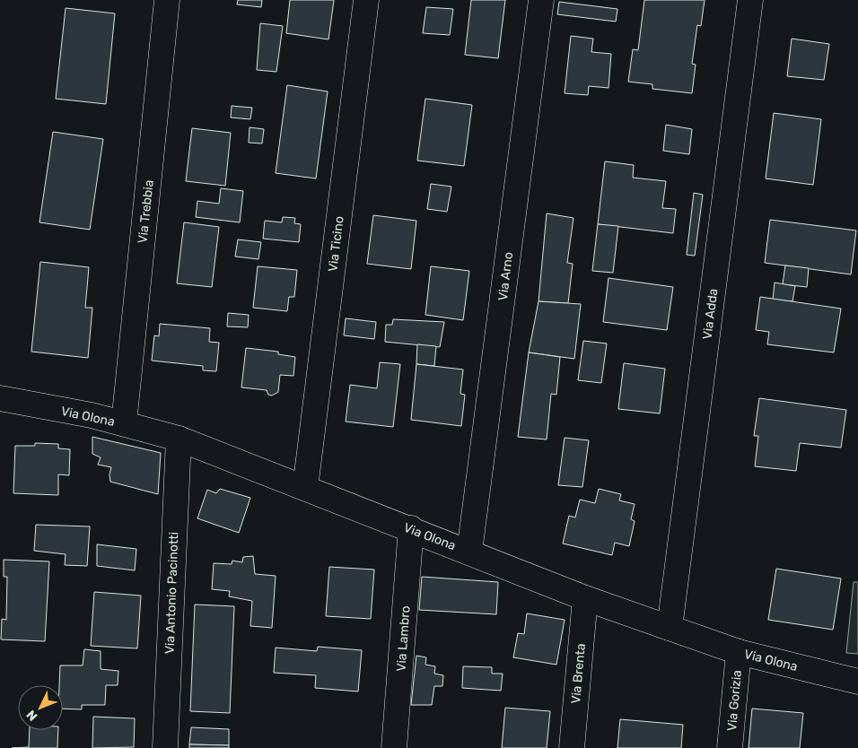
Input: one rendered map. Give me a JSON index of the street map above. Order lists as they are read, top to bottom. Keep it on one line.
{"streets":{"street":["Via Trebbia","Via Ticino","Via Arno","Via Adda","Via Olona","Via Antonio Pacinotti","Via Lambro","Via Brenta","Via Gorizia"]},"crossings":[["Via Trebbia","Via Olona"],["Via Ticino","Via Olona"],["Via Arno","Via Olona"],["Via Adda","Via Olona"],["Via Olona","Via Antonio Pacinotti"],["Via Olona","Via Lambro"],["Via Olona","Via Brenta"],["Via Olona","Via Gorizia"]],"north":"bottom left"}
